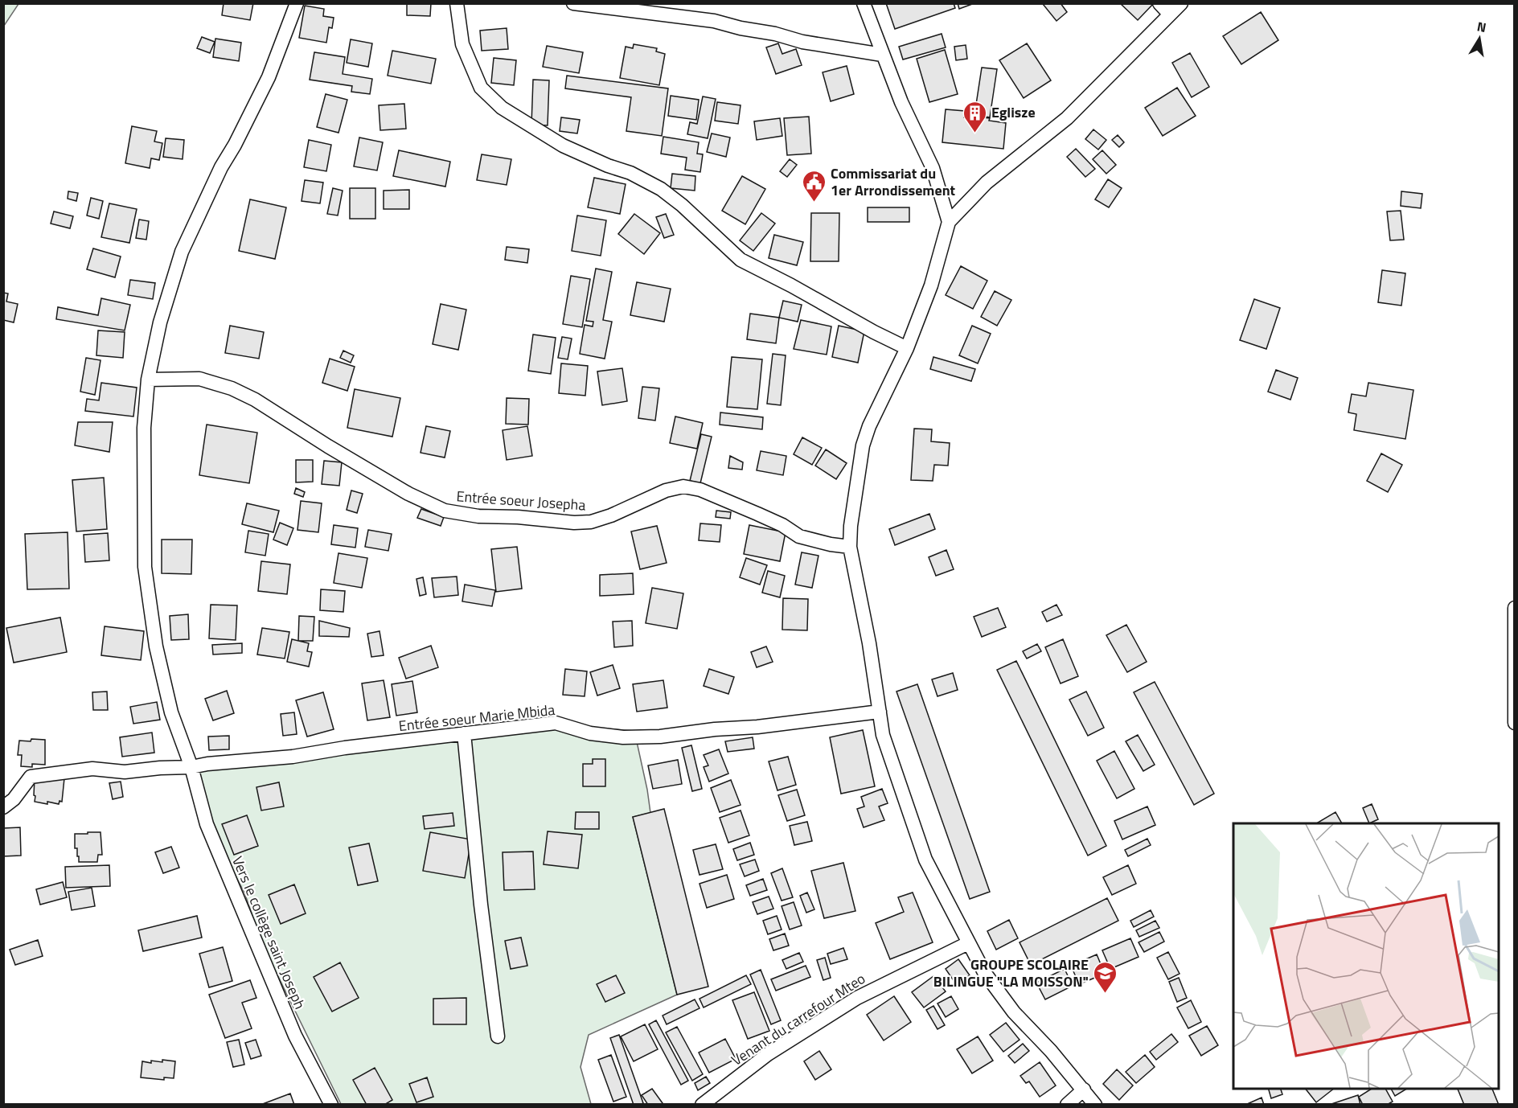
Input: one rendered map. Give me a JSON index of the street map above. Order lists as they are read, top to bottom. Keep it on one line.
{"streets":{"street":["Entrée soeur Josepha","Entrée soeur Marie Mbida","Vers le collège saint Joseph","Venant du carrefour Mteo"]},"crossings":[["Entrée soeur Josepha","Vers le collège saint Joseph"],["Entrée soeur Marie Mbida","Vers le collège saint Joseph"]],"places":{"building":["Eglisze"],"public building":["Commissariat du 1er Arrondissement"],"school or university":["GROUPE SCOLAIRE BILINGUE \"LA MOISSON\""]},"north":"top"}
